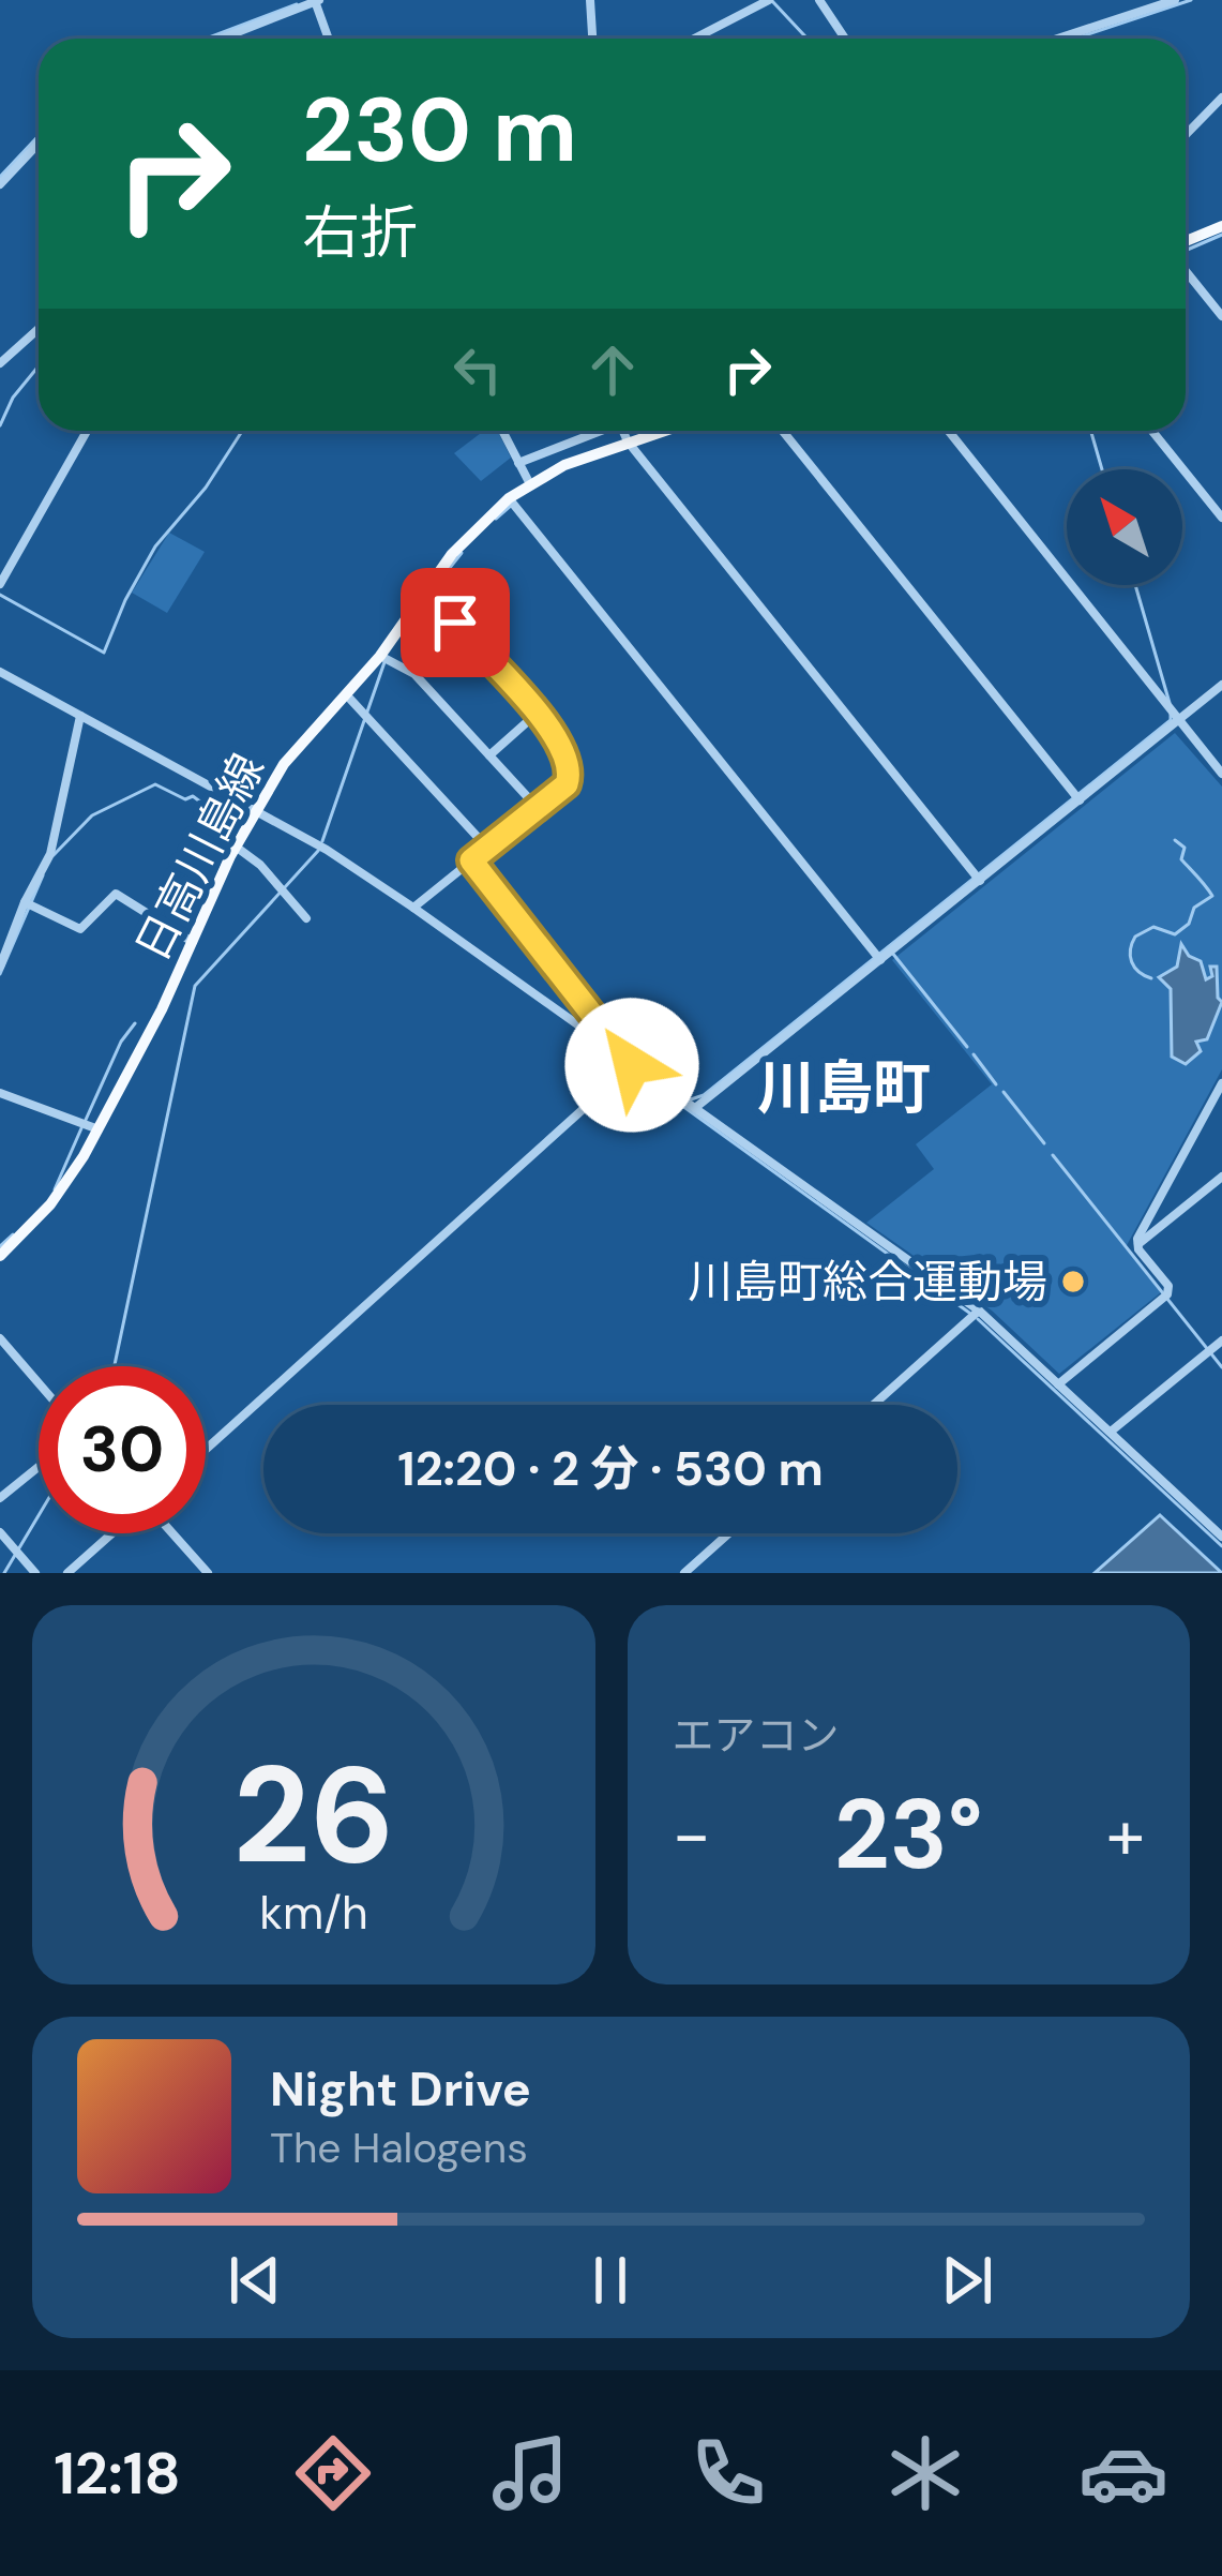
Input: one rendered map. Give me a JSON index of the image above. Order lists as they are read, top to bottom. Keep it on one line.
{"streets":{"main road":["日高川島線"]},"districts":["川島町"],"places":["川島町総合運動場"],"north":"top left","page":{"turn":["230 m","右折"],"limit":"30","trip":"12:20 · 2 分 · 530 m","tile":"エアコン","heat":["−","23°","+"],"song":["Night Drive","The Halogens"],"tabs":"12:18","gauge":["26","km/h"]}}
